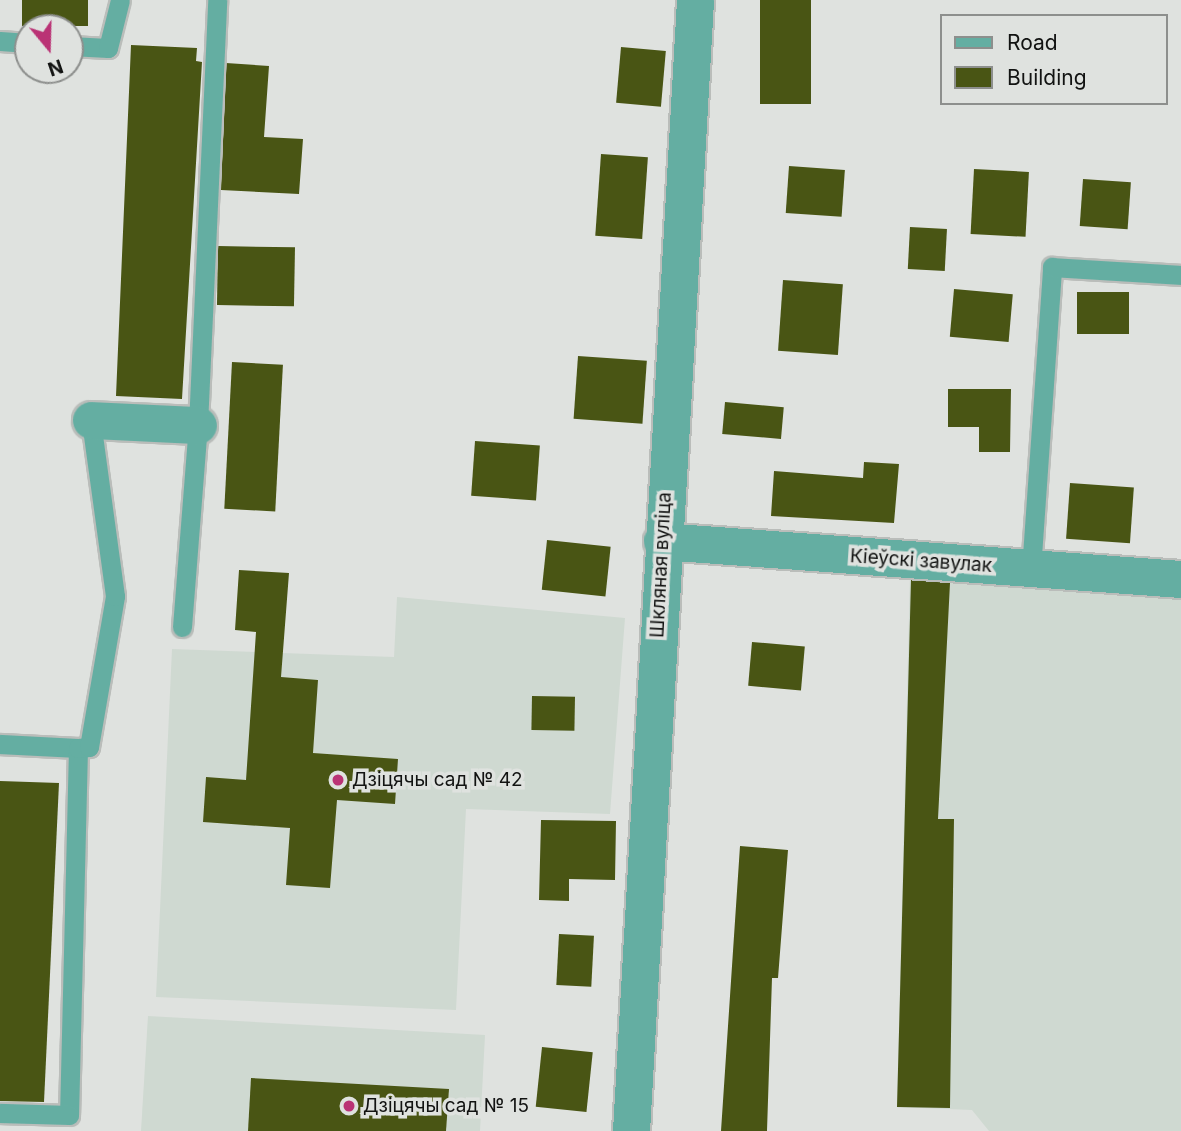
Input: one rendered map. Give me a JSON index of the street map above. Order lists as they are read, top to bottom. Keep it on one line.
{"streets":{"street":["Кіеўскі завулак","Шкляная вуліца"]},"crossings":[["Кіеўскі завулак","Шкляная вуліца"]],"places":["Дзіцячы сад № 42","Дзіцячы сад № 15"],"legend":["Road","Building"],"north":"bottom"}
